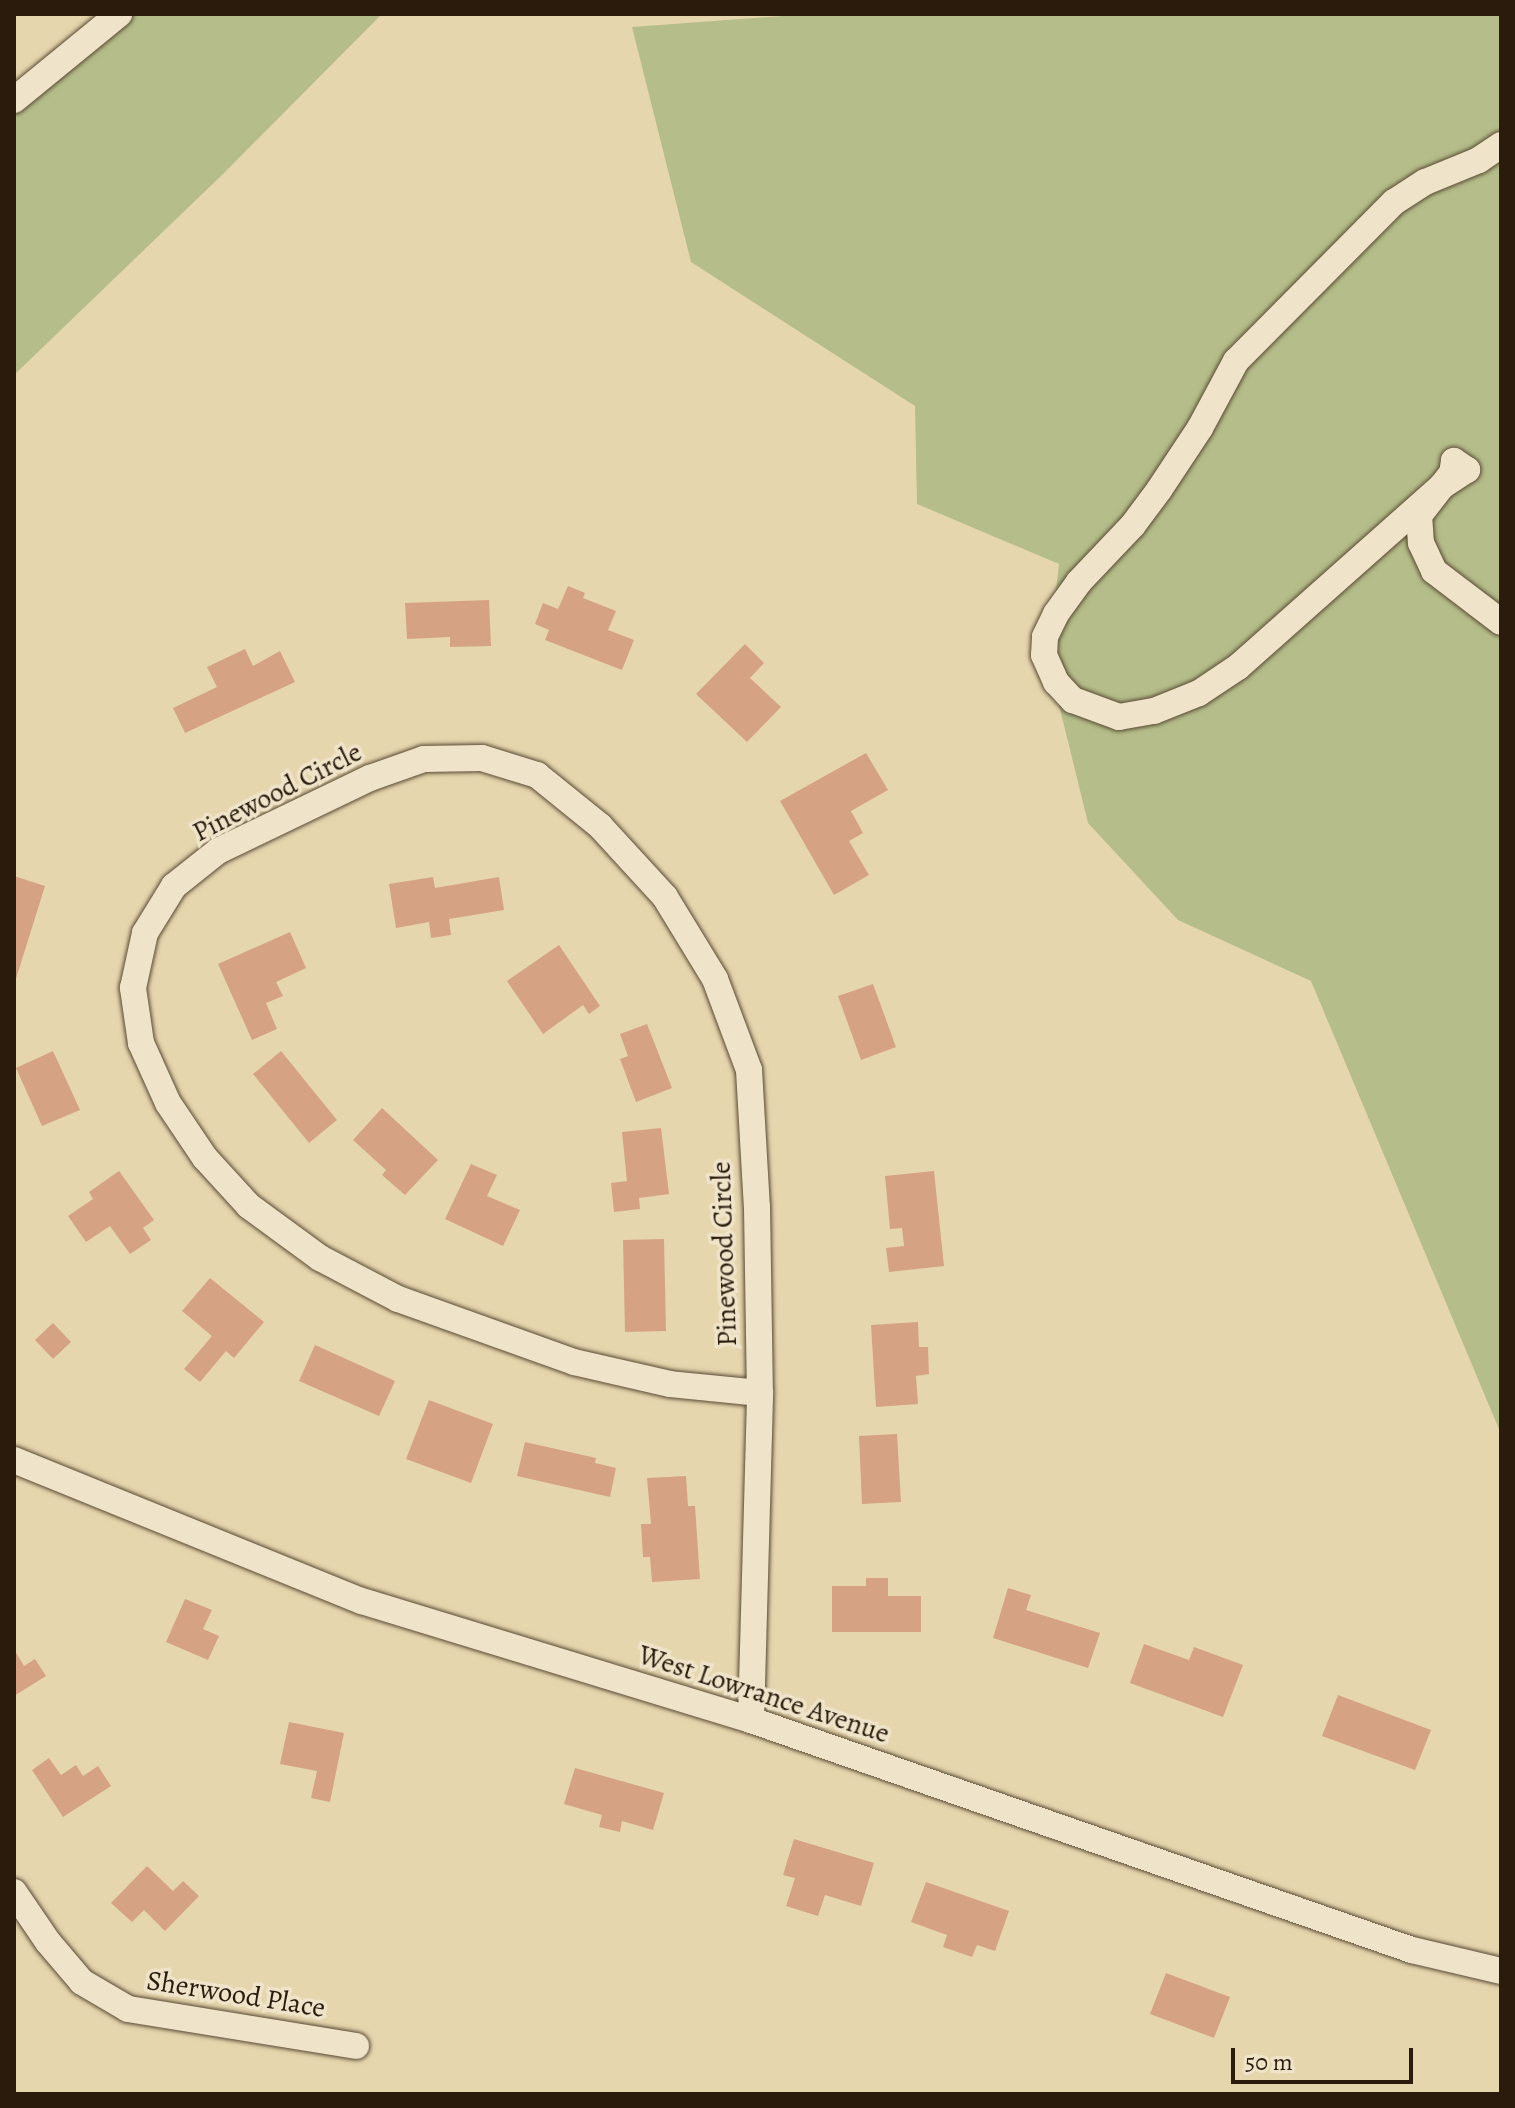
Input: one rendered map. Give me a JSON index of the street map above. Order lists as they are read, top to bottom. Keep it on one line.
{"streets":{"street":["Pinewood Circle","West Lowrance Avenue","Sherwood Place"]},"crossings":[["Pinewood Circle","West Lowrance Avenue"]],"scale_bar":"50 m"}
